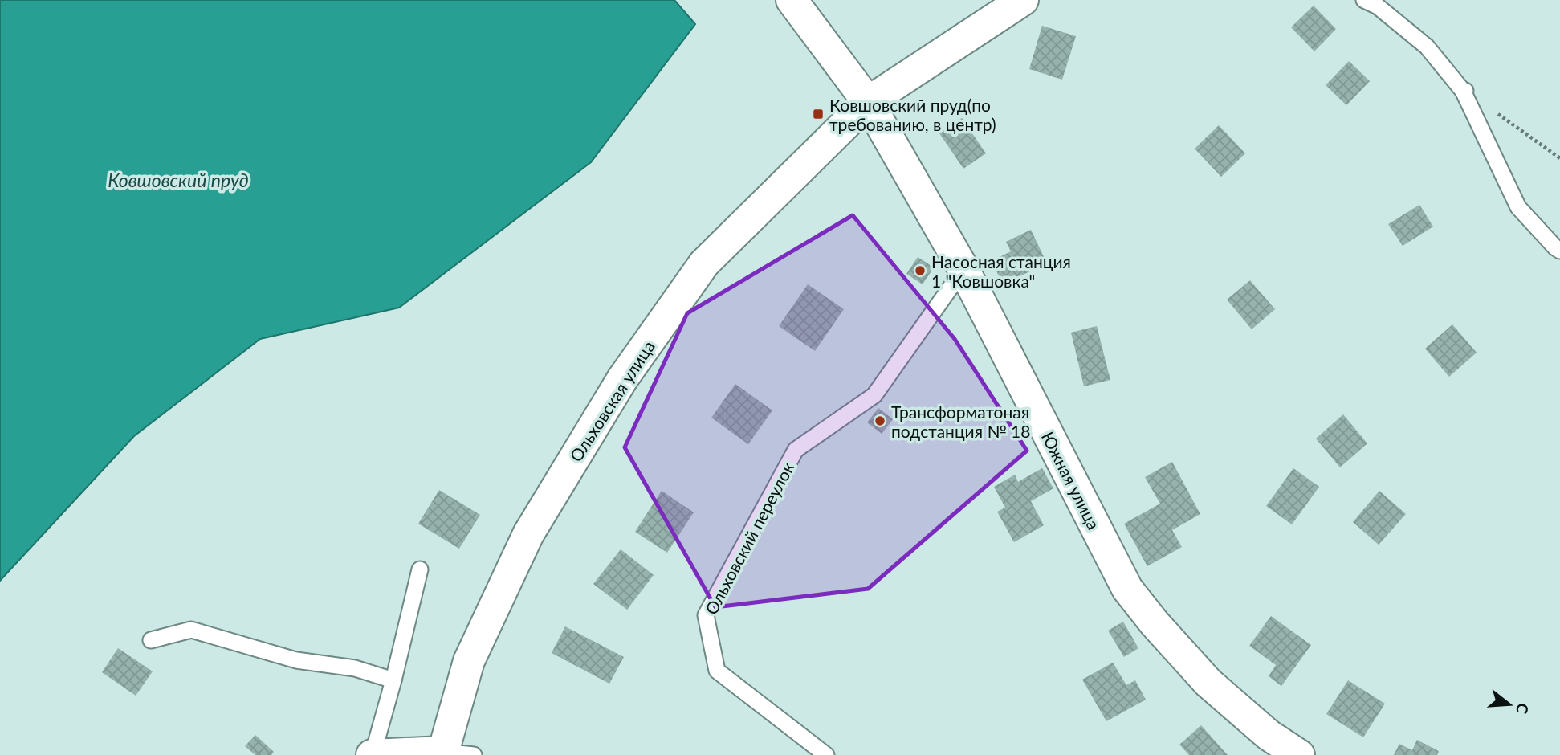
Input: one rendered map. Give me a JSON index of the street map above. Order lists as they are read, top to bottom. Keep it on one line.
{"streets":{"street":["Ольховская улица","Южная улица"],"lane":["Ольховский переулок"]},"crossings":[["Ольховская улица","Южная улица"],["Южная улица","Ольховский переулок"]],"water":["Ковшовский пруд"],"places":{"transit":["Ковшовский пруд(по требованию, в центр)"],"other":["Насосная станция 1 \"Ковшовка\"","Трансформатоная подстанция № 18"]},"north":"right"}
